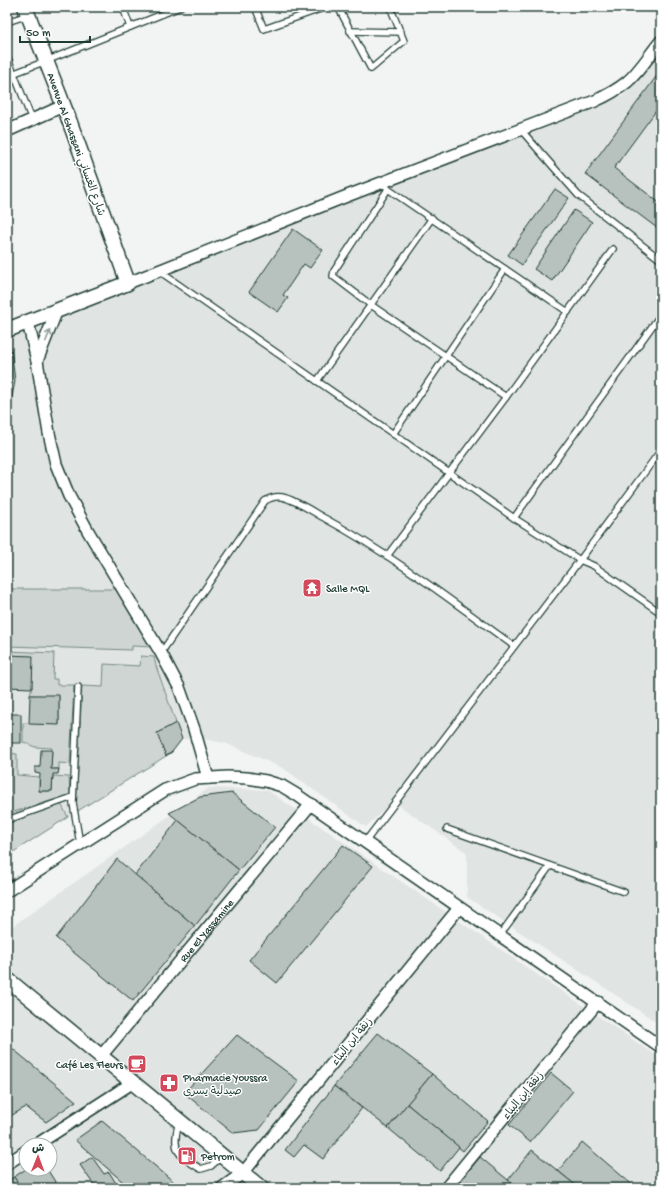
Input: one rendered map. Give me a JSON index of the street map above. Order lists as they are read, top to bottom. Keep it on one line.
{"streets":{"street":["Avenue Al Ghassani شارع الغساني","Rue El Yassamine","زنقة ابن البناء","زنقة إبن البناء"]},"places":{"temple":["Salle MQL"],"cafe":["Café Les Fleurs"],"pharmacy":["Pharmacie Youssra صيدلية يسرى"],"fuel station":["Petrom"]},"scale_bar":"50 m","north":"top"}
